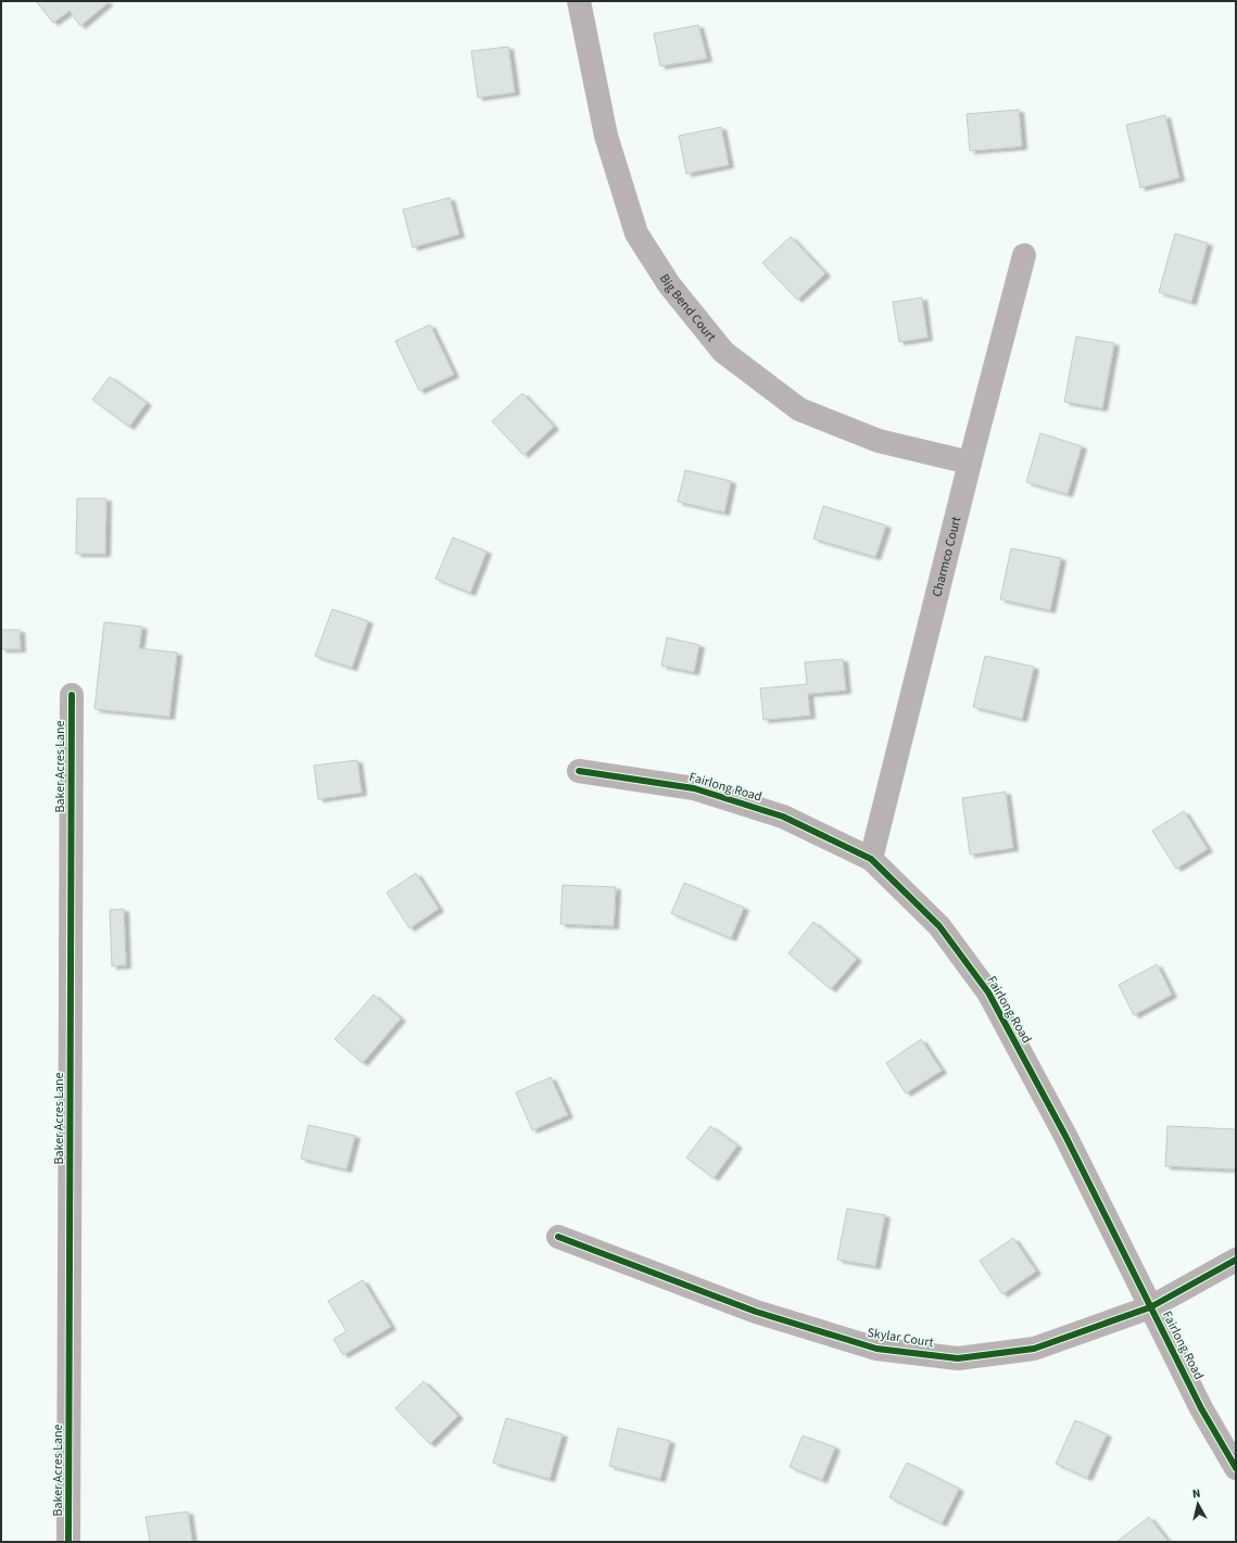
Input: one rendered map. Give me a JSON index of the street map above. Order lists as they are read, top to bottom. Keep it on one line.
{"streets":{"street":["Big Bend Court","Charmco Court","Baker Acres Lane","Fairlong Road","Skylar Court"]},"crossings":[["Big Bend Court","Charmco Court"],["Charmco Court","Fairlong Road"],["Fairlong Road","Skylar Court"]],"north":"top"}
